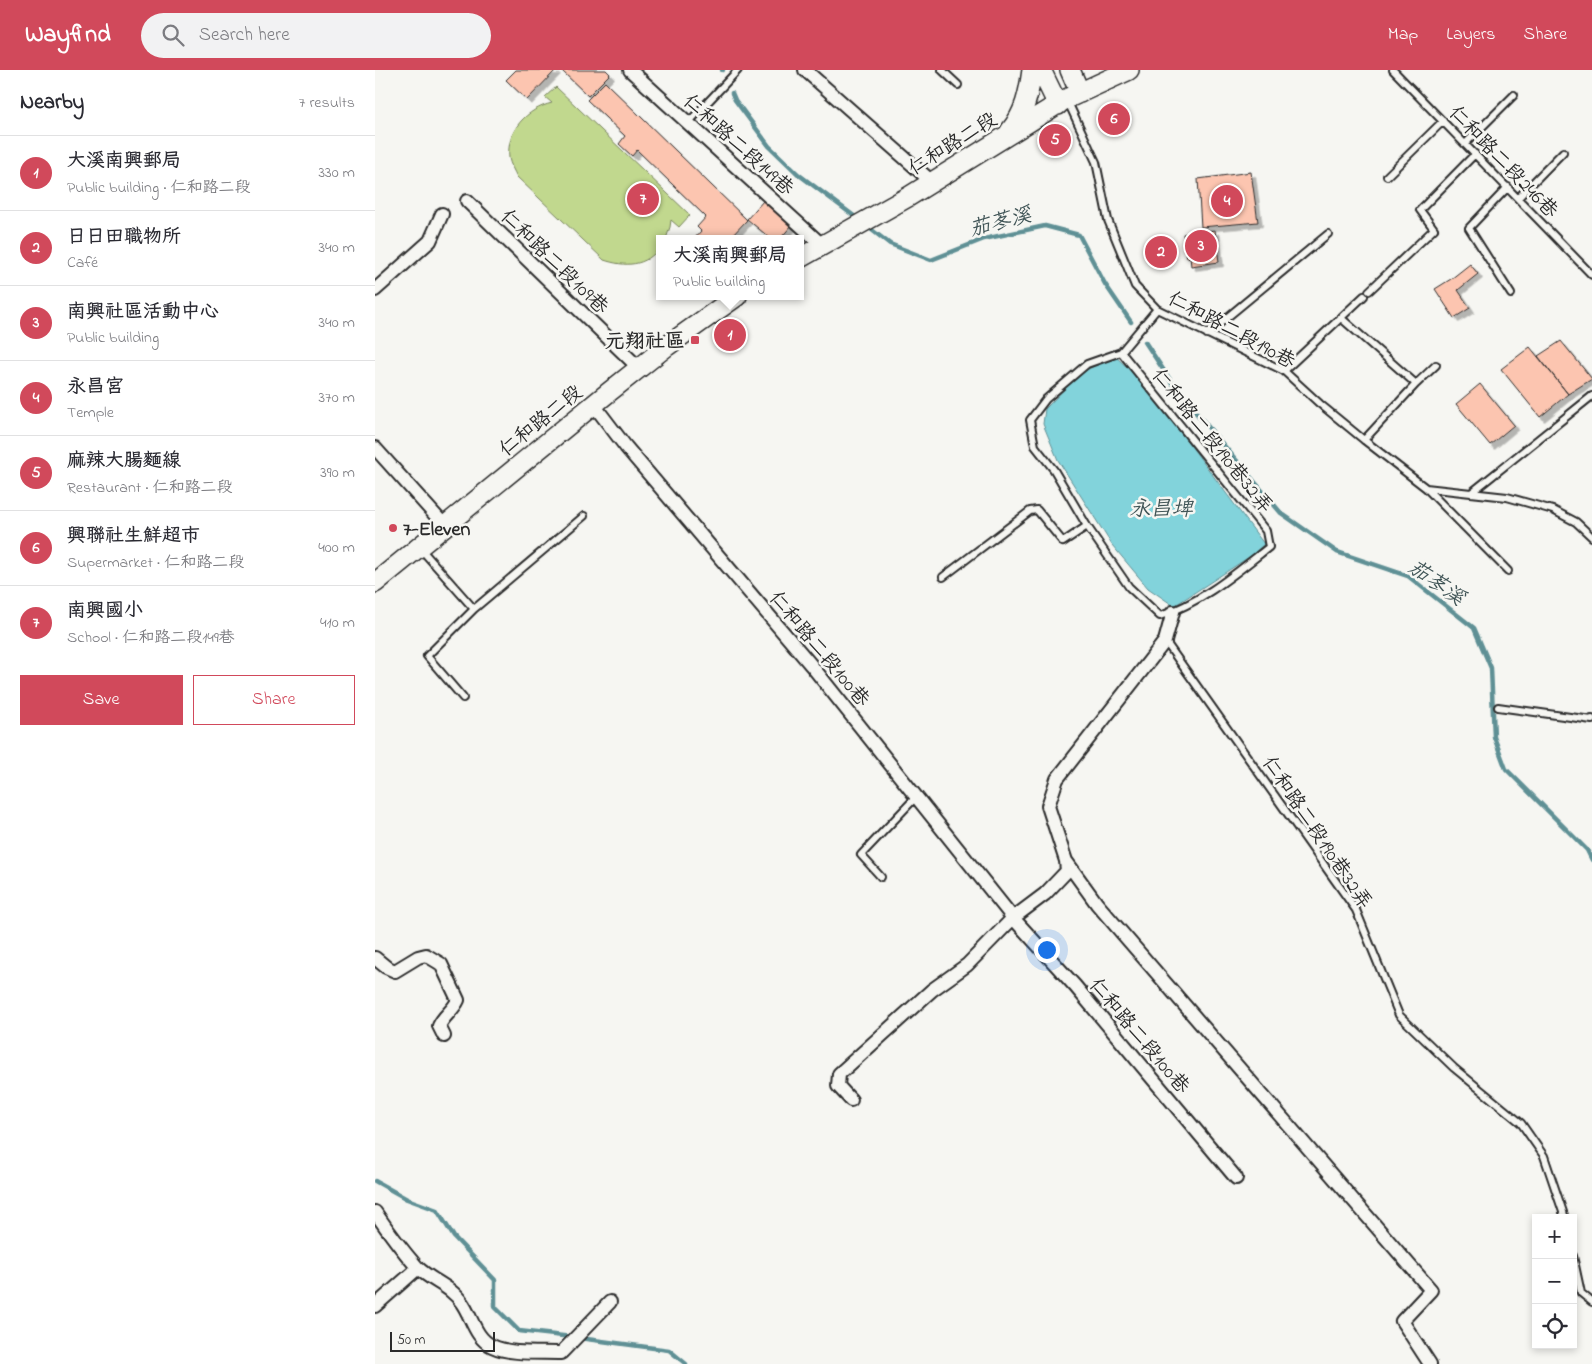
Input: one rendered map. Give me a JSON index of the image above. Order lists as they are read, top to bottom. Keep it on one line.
{"streets":{"main road":["仁和路二段"],"street":["仁和路二段149巷","仁和路二段109巷","仁和路二段100巷"],"lane":["仁和路二段246巷","仁和路二段190巷","仁和路二段190巷32弄"]},"crossings":[["仁和路二段","仁和路二段149巷"],["仁和路二段","仁和路二段109巷"],["仁和路二段","仁和路二段190巷"],["仁和路二段","仁和路二段100巷"]],"water":["茄苳溪","永昌埤"],"places":{"transit":["元翔社區"],"other":["7-Eleven"]},"scale_bar":"50 m","page":{"header":"Wayfind","search":"Search here","nav":["Map","Layers","Share"],"heading":["Nearby","7 results"],"pins":["6","5","7","4","3","2","1"],"list":[{"mark":"1","name":"大溪南興郵局","note":"Public building · 仁和路二段","value":"330 m"},{"mark":"2","name":"日日田職物所","note":"Café","value":"340 m"},{"mark":"3","name":"南興社區活動中心","note":"Public building","value":"340 m"},{"mark":"4","name":"永昌宮","note":"Temple","value":"370 m"},{"mark":"5","name":"麻辣大腸麵線","note":"Restaurant · 仁和路二段","value":"390 m"},{"mark":"6","name":"興聯社生鮮超市","note":"Supermarket · 仁和路二段","value":"400 m"},{"mark":"7","name":"南興國小","note":"School · 仁和路二段149巷","value":"410 m"}],"popup":["大溪南興郵局","Public building"],"buttons":["Save","Share"],"map_buttons":["+","−"],"scale":"50 m"}}
